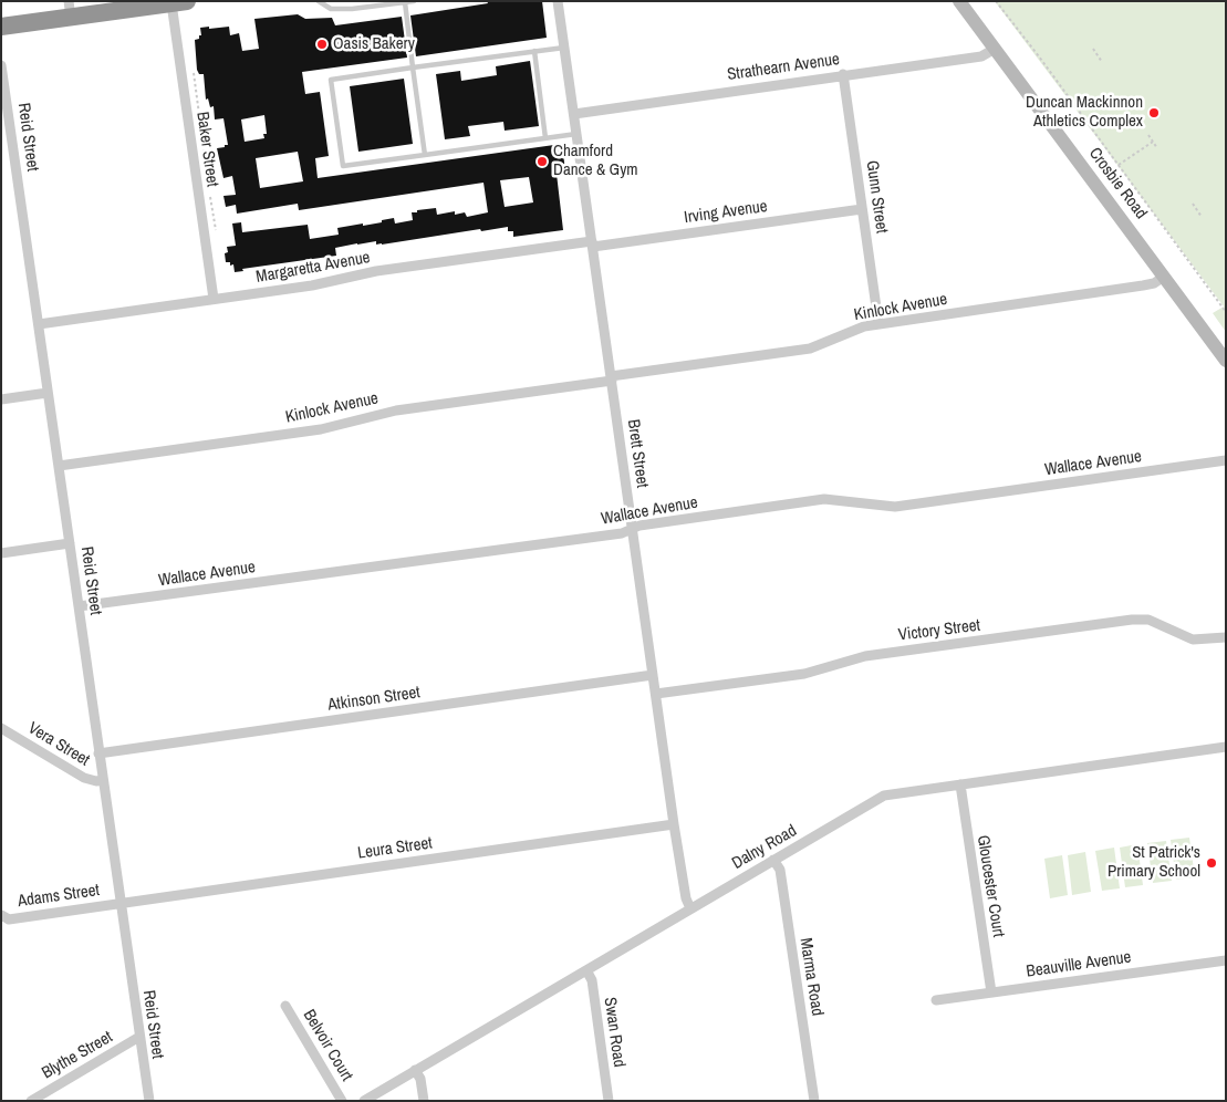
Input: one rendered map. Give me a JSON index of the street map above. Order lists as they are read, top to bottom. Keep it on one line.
{"streets":{"street":["Strathearn Avenue","Reid Street","Baker Street","Crosbie Road","Gunn Street","Irving Avenue","Margaretta Avenue","Kinlock Avenue","Brett Street","Wallace Avenue","Victory Street","Atkinson Street","Vera Street","Dalny Road","Leura Street","Gloucester Court","Adams Street","Beauville Avenue","Marma Road","Swan Road","Belvoir Court","Blythe Street"]},"crossings":[["Strathearn Avenue","Crosbie Road"],["Strathearn Avenue","Gunn Street"],["Strathearn Avenue","Brett Street"],["Reid Street","Margaretta Avenue"],["Reid Street","Kinlock Avenue"],["Reid Street","Wallace Avenue"],["Reid Street","Atkinson Street"],["Reid Street","Vera Street"],["Reid Street","Leura Street"],["Reid Street","Adams Street"],["Reid Street","Blythe Street"],["Baker Street","Margaretta Avenue"],["Crosbie Road","Kinlock Avenue"],["Gunn Street","Irving Avenue"],["Gunn Street","Kinlock Avenue"],["Irving Avenue","Margaretta Avenue"],["Irving Avenue","Brett Street"],["Margaretta Avenue","Brett Street"],["Kinlock Avenue","Brett Street"],["Brett Street","Wallace Avenue"],["Brett Street","Victory Street"],["Brett Street","Atkinson Street"],["Brett Street","Dalny Road"],["Brett Street","Leura Street"],["Dalny Road","Gloucester Court"],["Dalny Road","Marma Road"],["Dalny Road","Swan Road"],["Leura Street","Adams Street"],["Gloucester Court","Beauville Avenue"]],"places":["Oasis Bakery","Duncan Mackinnon Athletics Complex","Chamford Dance & Gym","St Patrick's Primary School"]}
